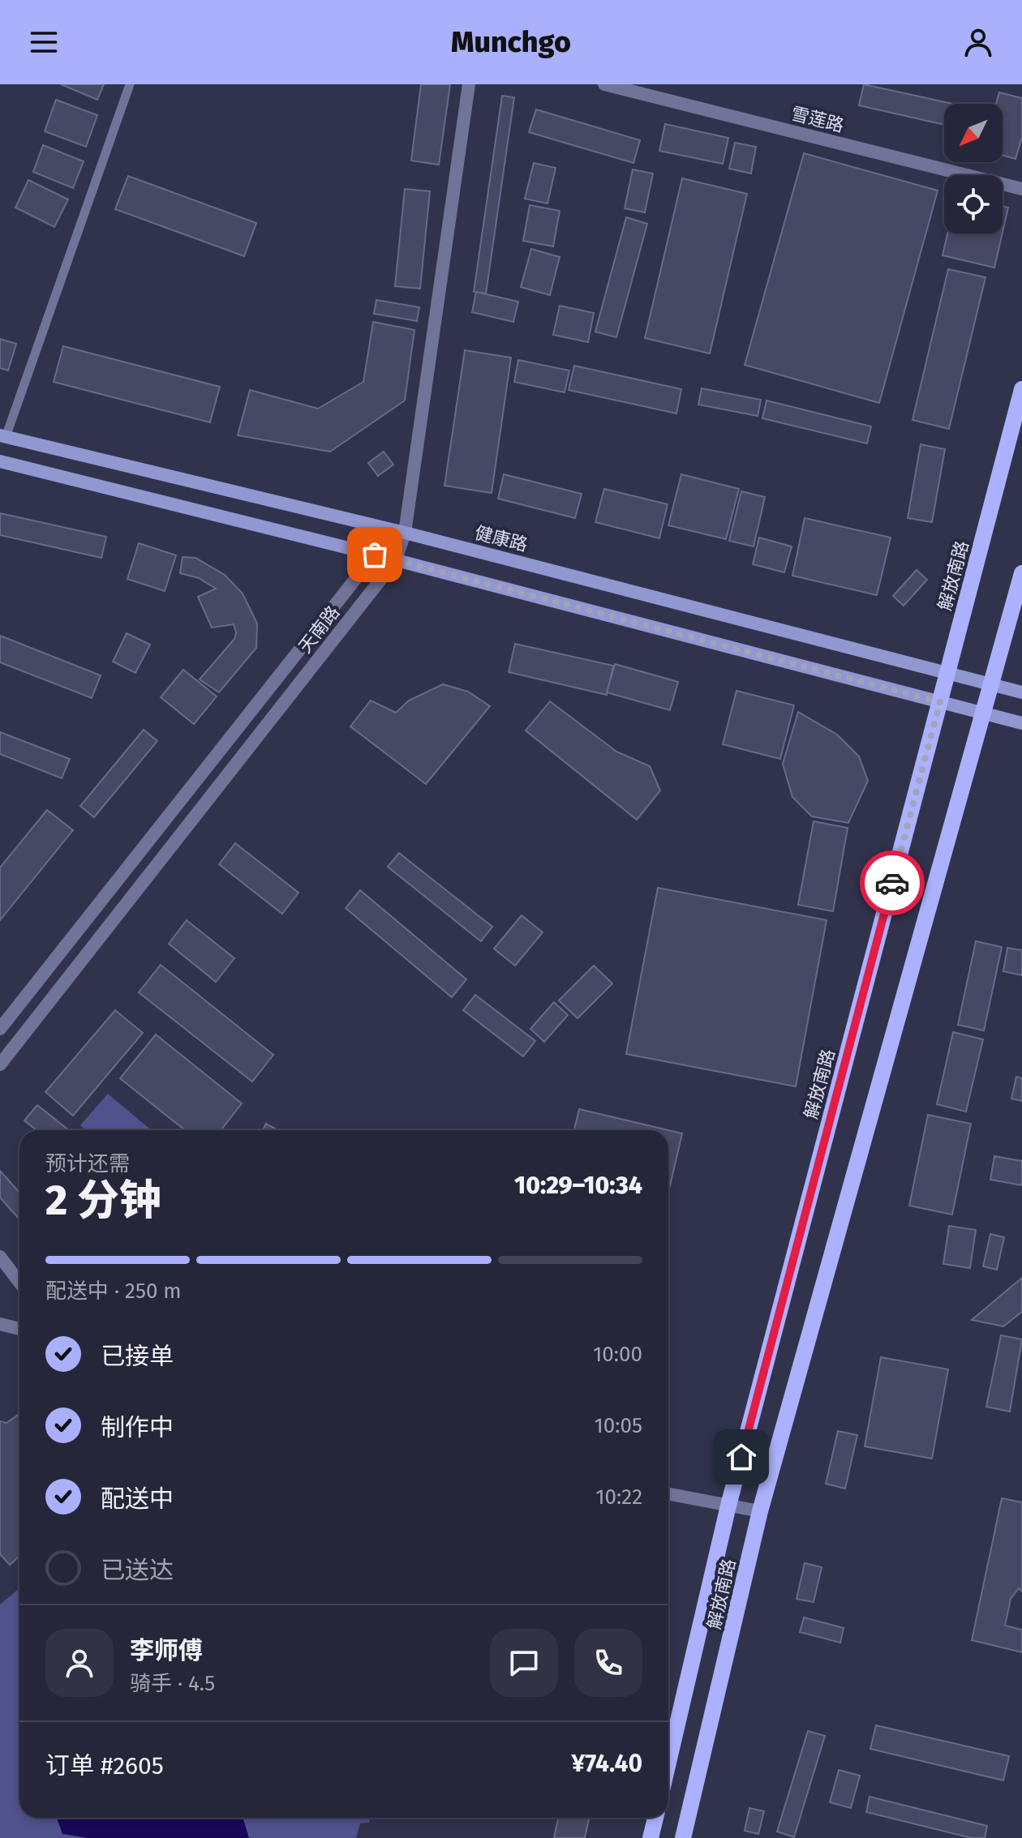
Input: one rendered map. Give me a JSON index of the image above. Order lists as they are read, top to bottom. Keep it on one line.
{"streets":{"main road":["健康路","解放南路"],"street":["雪莲路","天南路"]},"crossings":[["健康路","解放南路"],["健康路","天南路"]],"north":"bottom left","page":{"header":"Munchgo","heading":["2 分钟","预计还需","10:29–10:34"],"panel":["李师傅","骑手 · 4.5","订单 #2605","¥74.40"],"bar":"配送中 · 250 m","list":[["已接单","10:00"],["制作中","10:05"],["配送中","10:22"],"已送达"]}}
